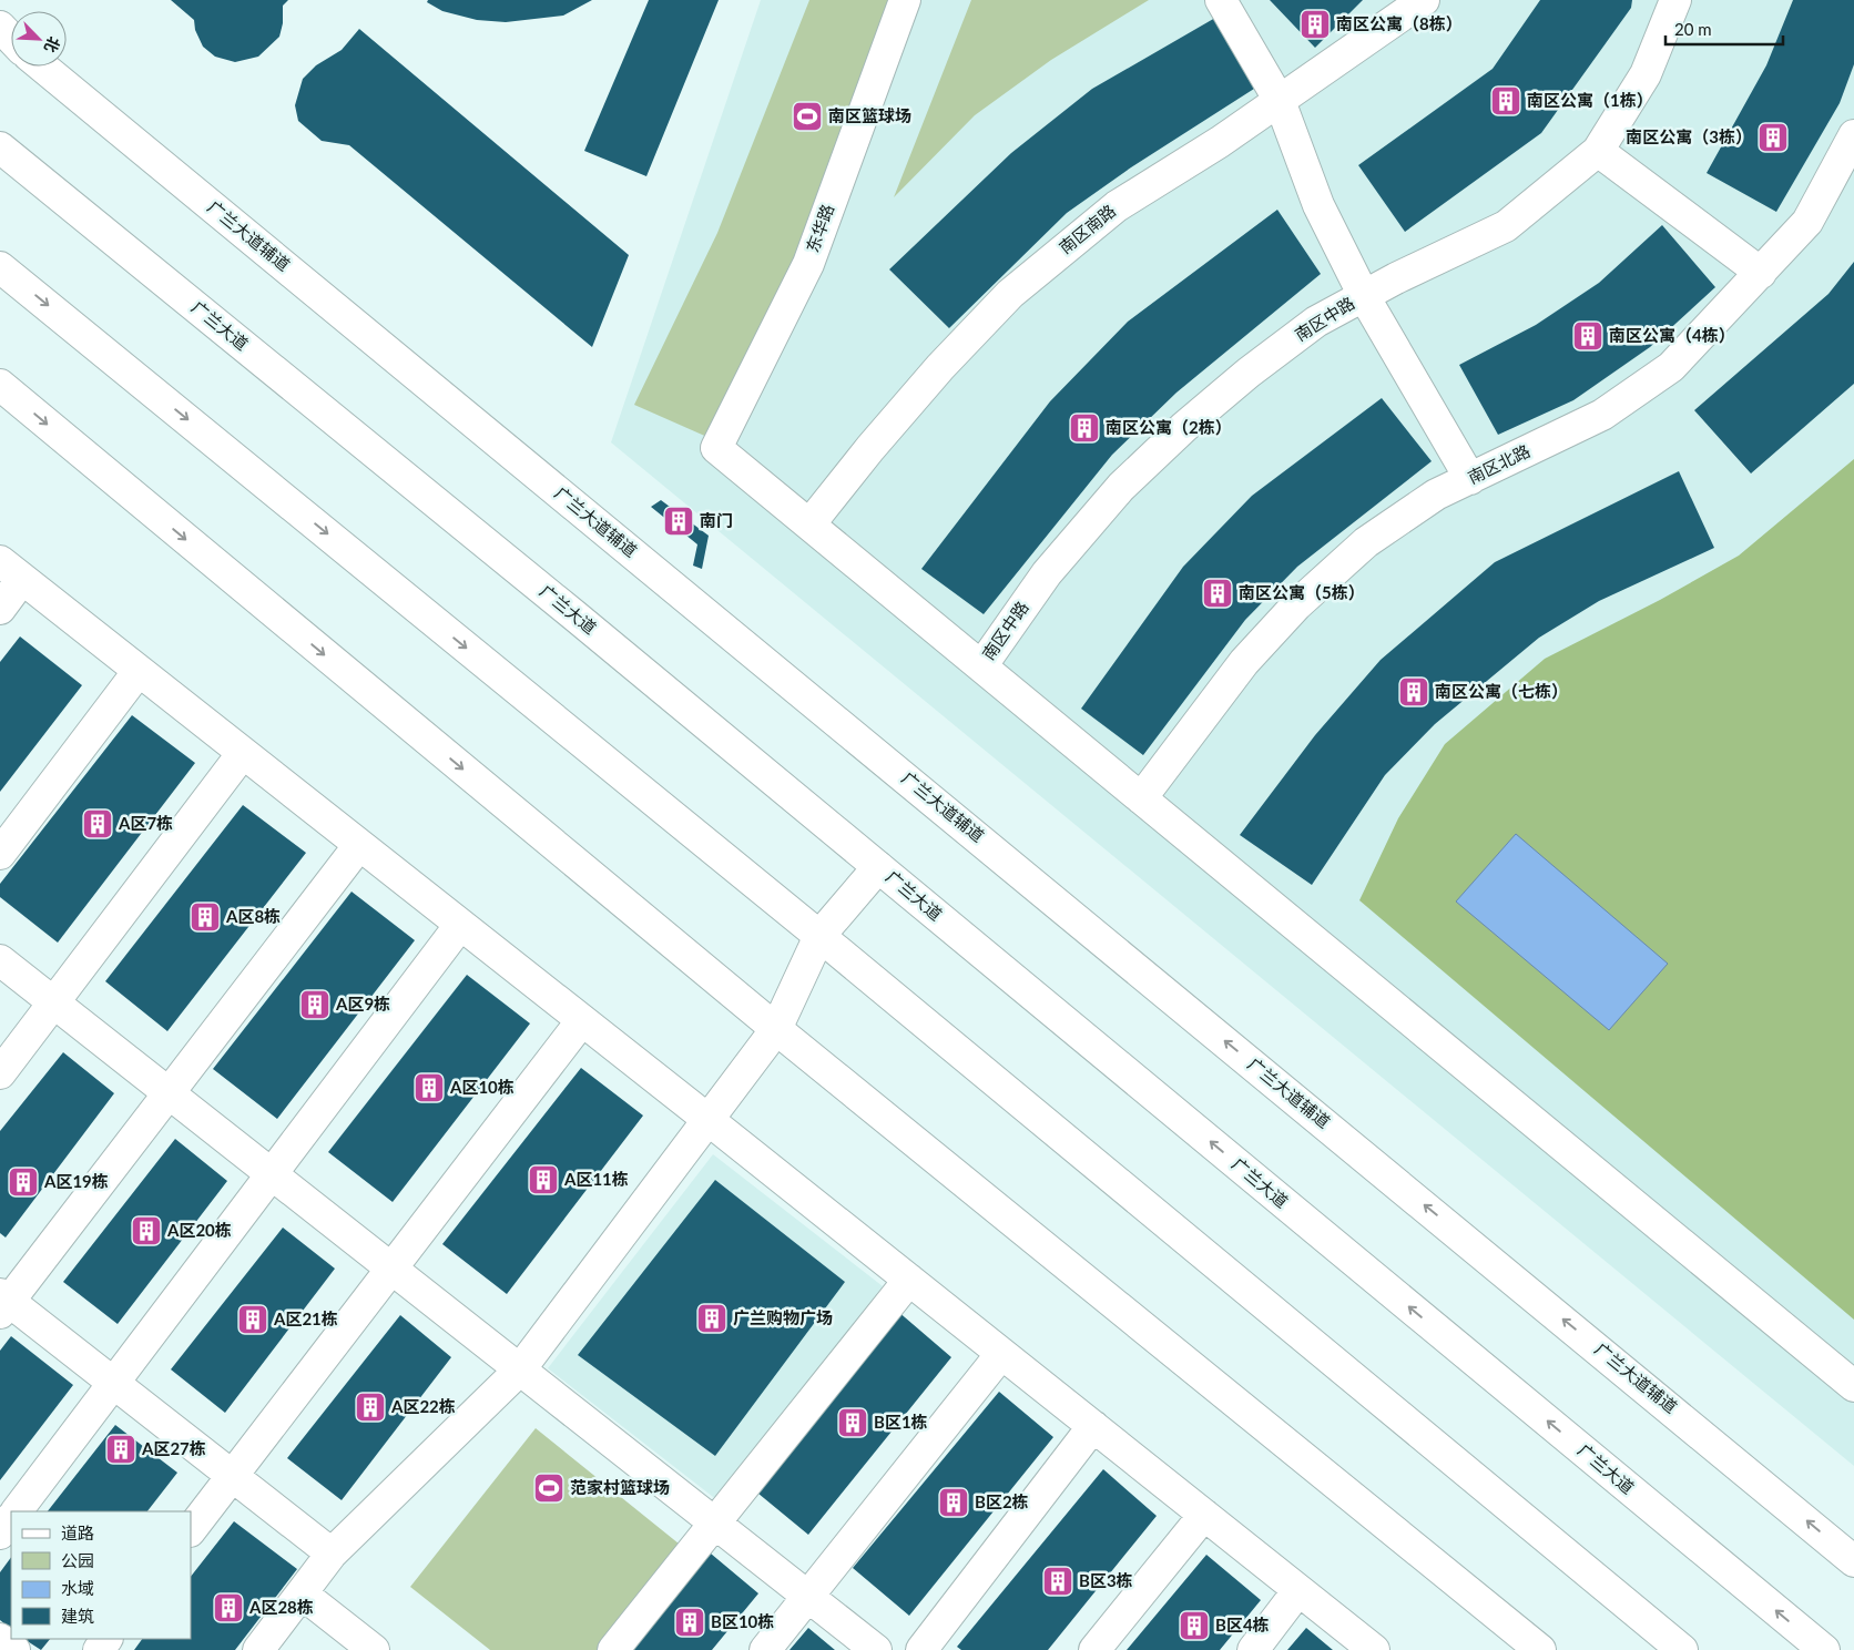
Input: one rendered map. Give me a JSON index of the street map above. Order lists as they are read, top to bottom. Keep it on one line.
{"streets":{"main road":["东华路","南区南路","广兰大道辅道","南区中路","广兰大道","南区北路"]},"crossings":[["东华路","南区南路"]],"places":{"building":["南区公寓（8栋）","南区公寓（1栋）","南区公寓（3栋）","南区公寓（4栋）","南区公寓（2栋）","南门","南区公寓（5栋）","南区公寓（七栋）","A区7栋","A区8栋","A区9栋","A区10栋","A区11栋","A区19栋","A区20栋","广兰购物广场","A区21栋","A区22栋","B区1栋","A区27栋","B区2栋","B区3栋","A区28栋","B区10栋","B区4栋"],"sports":["南区篮球场","范家村篮球场"]},"legend":["道路","公园","水域","建筑"],"scale_bar":"20 m","north":"bottom right"}
